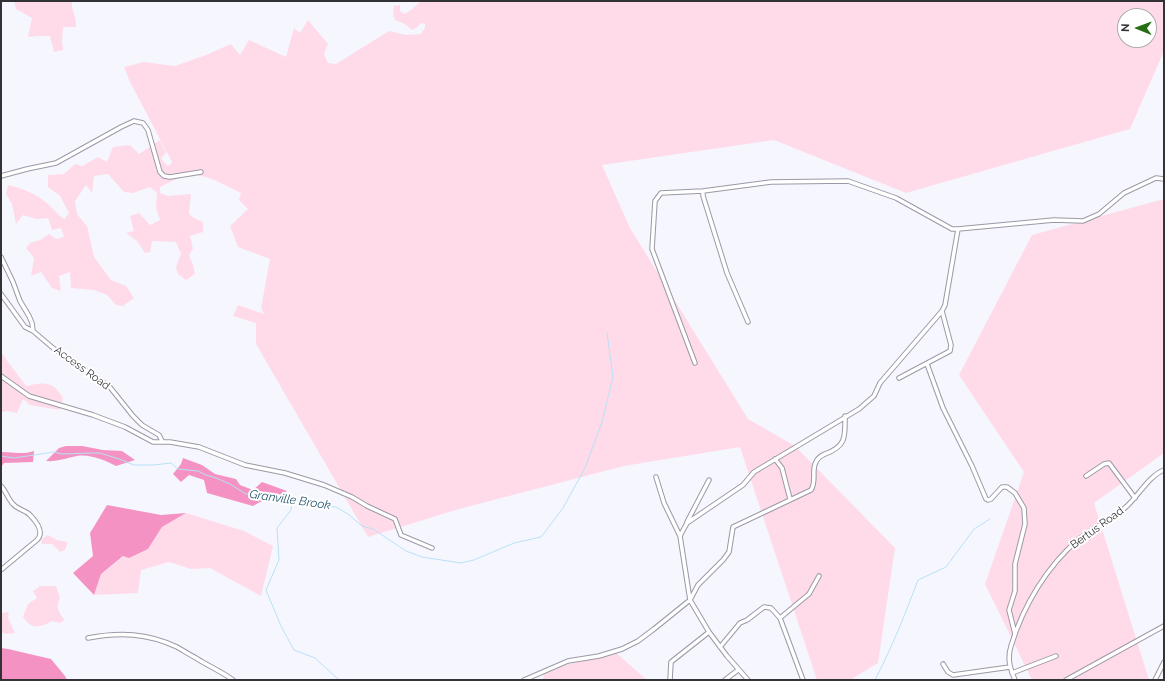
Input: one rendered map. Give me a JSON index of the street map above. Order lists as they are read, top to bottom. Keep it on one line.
{"streets":{"street":["Access Road","Bertus Road"]},"water":["Granville Brook"],"north":"left"}
